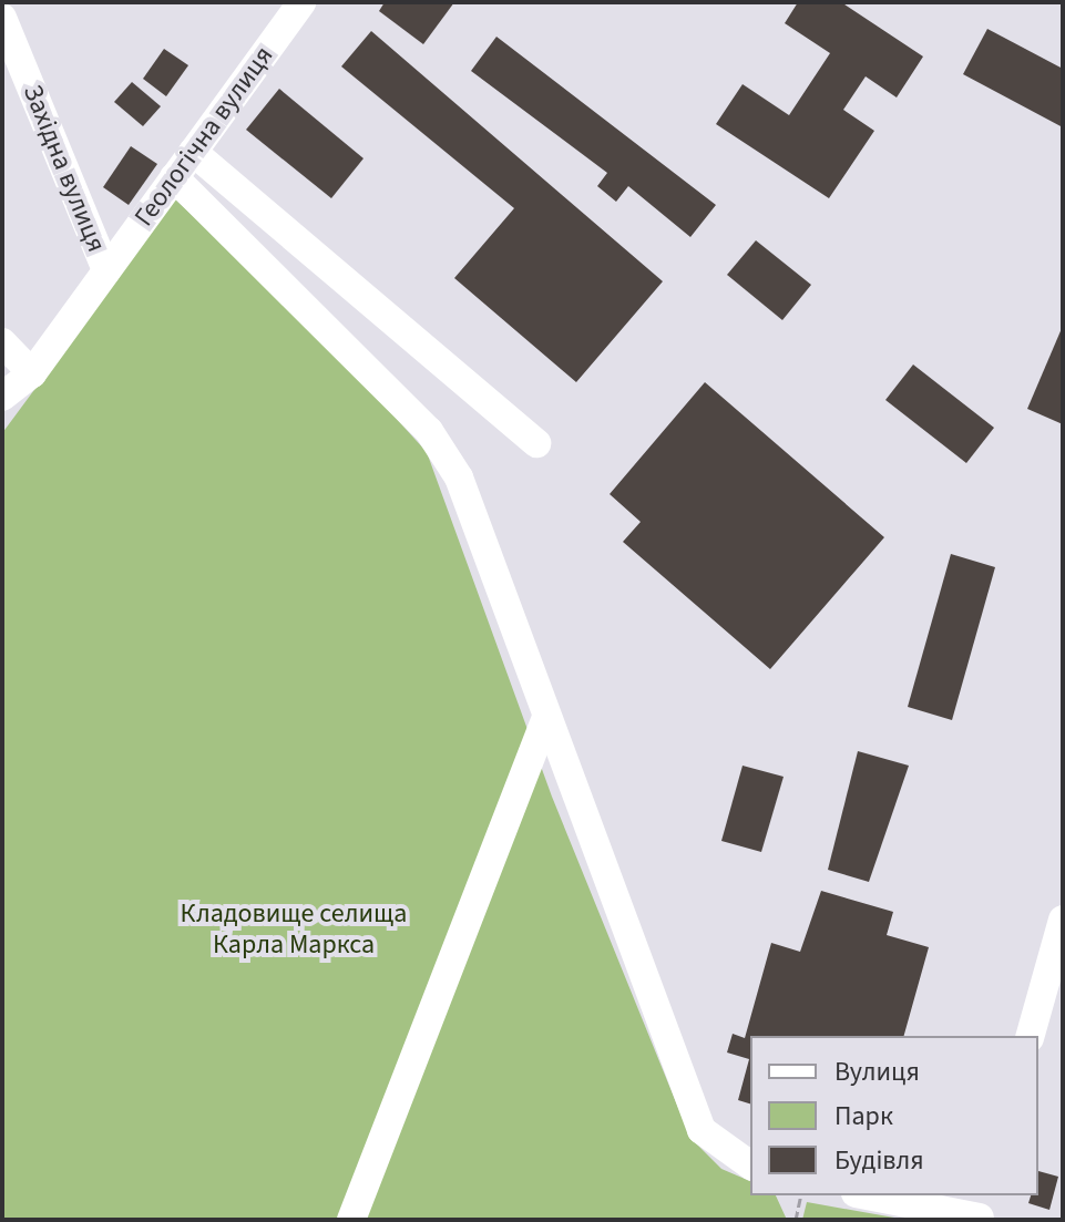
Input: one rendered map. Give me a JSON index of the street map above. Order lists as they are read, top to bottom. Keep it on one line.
{"streets":{"street":["Геологічна вулиця","Західна вулиця"]},"crossings":[["Геологічна вулиця","Західна вулиця"]],"parks":["Кладовище селища Карла Маркса"],"legend":["Вулиця","Парк","Будівля"]}
